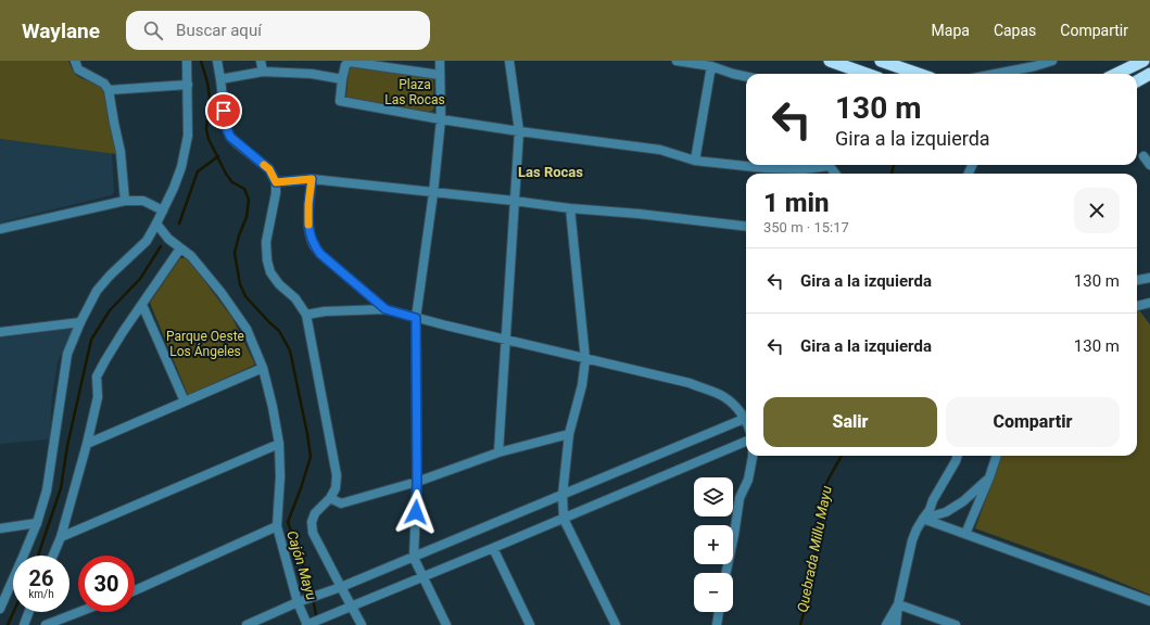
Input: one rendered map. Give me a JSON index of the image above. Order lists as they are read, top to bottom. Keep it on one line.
{"districts":["Las Rocas"],"water":["Quebrada Millu Mayu","Cajón Mayu"],"parks":["Plaza Las Rocas","Parque Oeste Los Ángeles"],"page":{"header":"Waylane","search":"Buscar aquí","nav":["Mapa","Capas","Compartir"],"turn":["130 m","Gira a la izquierda"],"heading":["1 min","350 m · 15:17"],"list":[{"name":"Gira a la izquierda","value":"130 m"},{"name":"Gira a la izquierda","value":"130 m"}],"buttons":["Salir","Compartir"],"map_buttons":["+","−"],"speed":"26 km/h","limit":"30"}}
